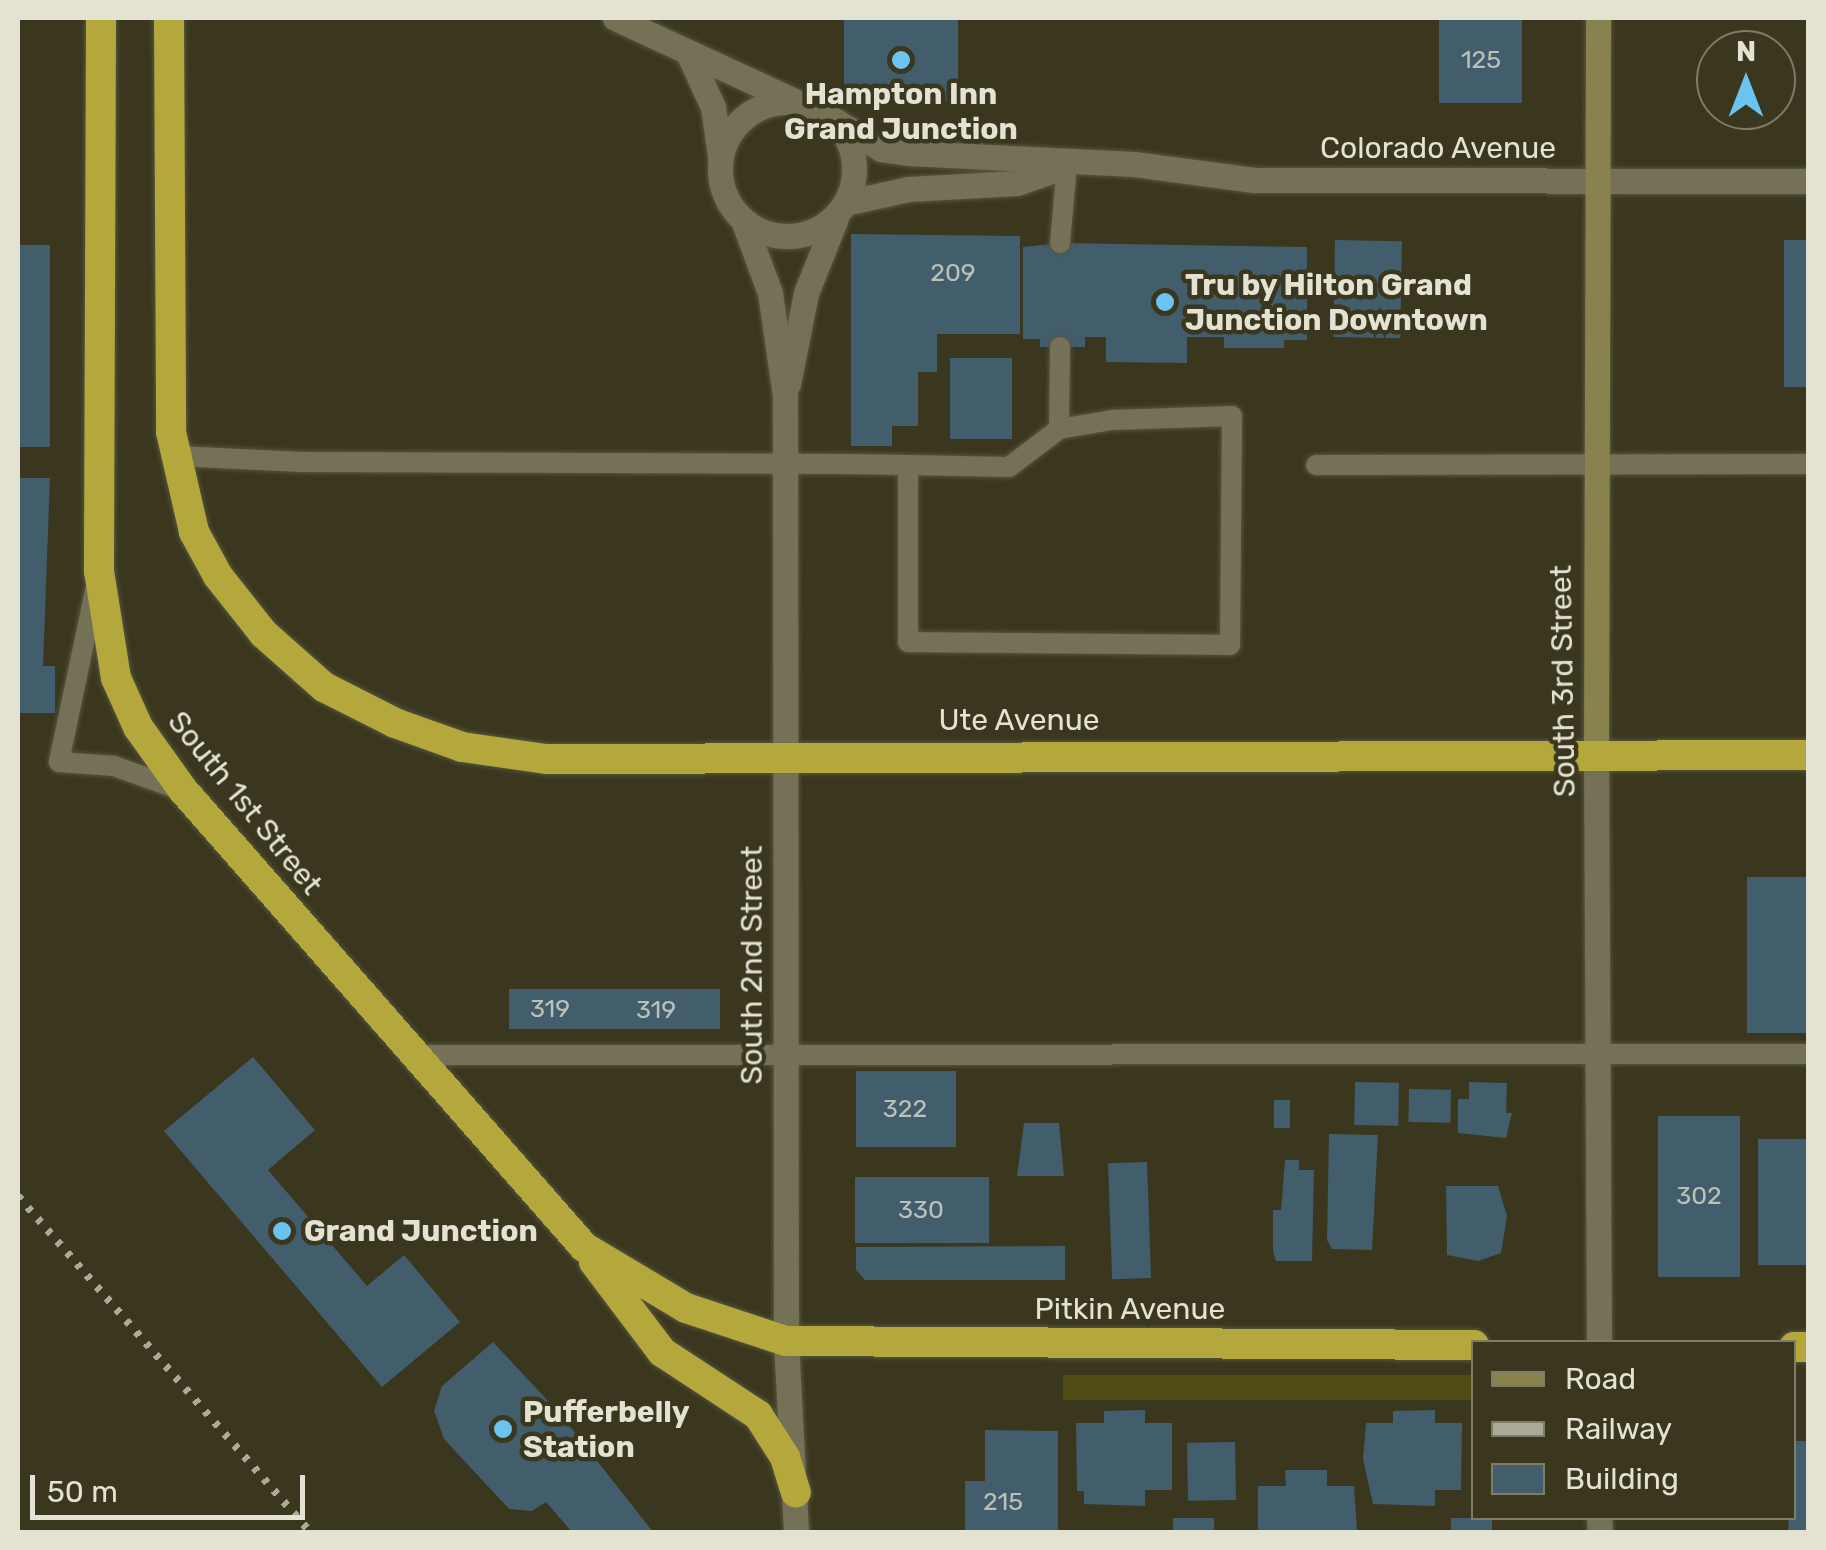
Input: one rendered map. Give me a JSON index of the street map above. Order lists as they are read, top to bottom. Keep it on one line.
{"streets":{"highway":["Ute Avenue","South 1st Street","Pitkin Avenue"],"street":["Colorado Avenue","South 3rd Street","South 2nd Street"]},"crossings":[["Colorado Avenue","South 3rd Street"],["Colorado Avenue","South 2nd Street"],["South 3rd Street","Ute Avenue"],["Ute Avenue","South 2nd Street"],["South 1st Street","South 2nd Street"],["South 1st Street","Pitkin Avenue"],["South 2nd Street","Pitkin Avenue"]],"places":["Hampton Inn Grand Junction","Tru by Hilton Grand Junction Downtown","Grand Junction","Pufferbelly Station"],"house_numbers":["125","209","319","319","322","302","330","215"],"legend":["Road","Railway","Building"],"scale_bar":"50 m","north":"top"}
